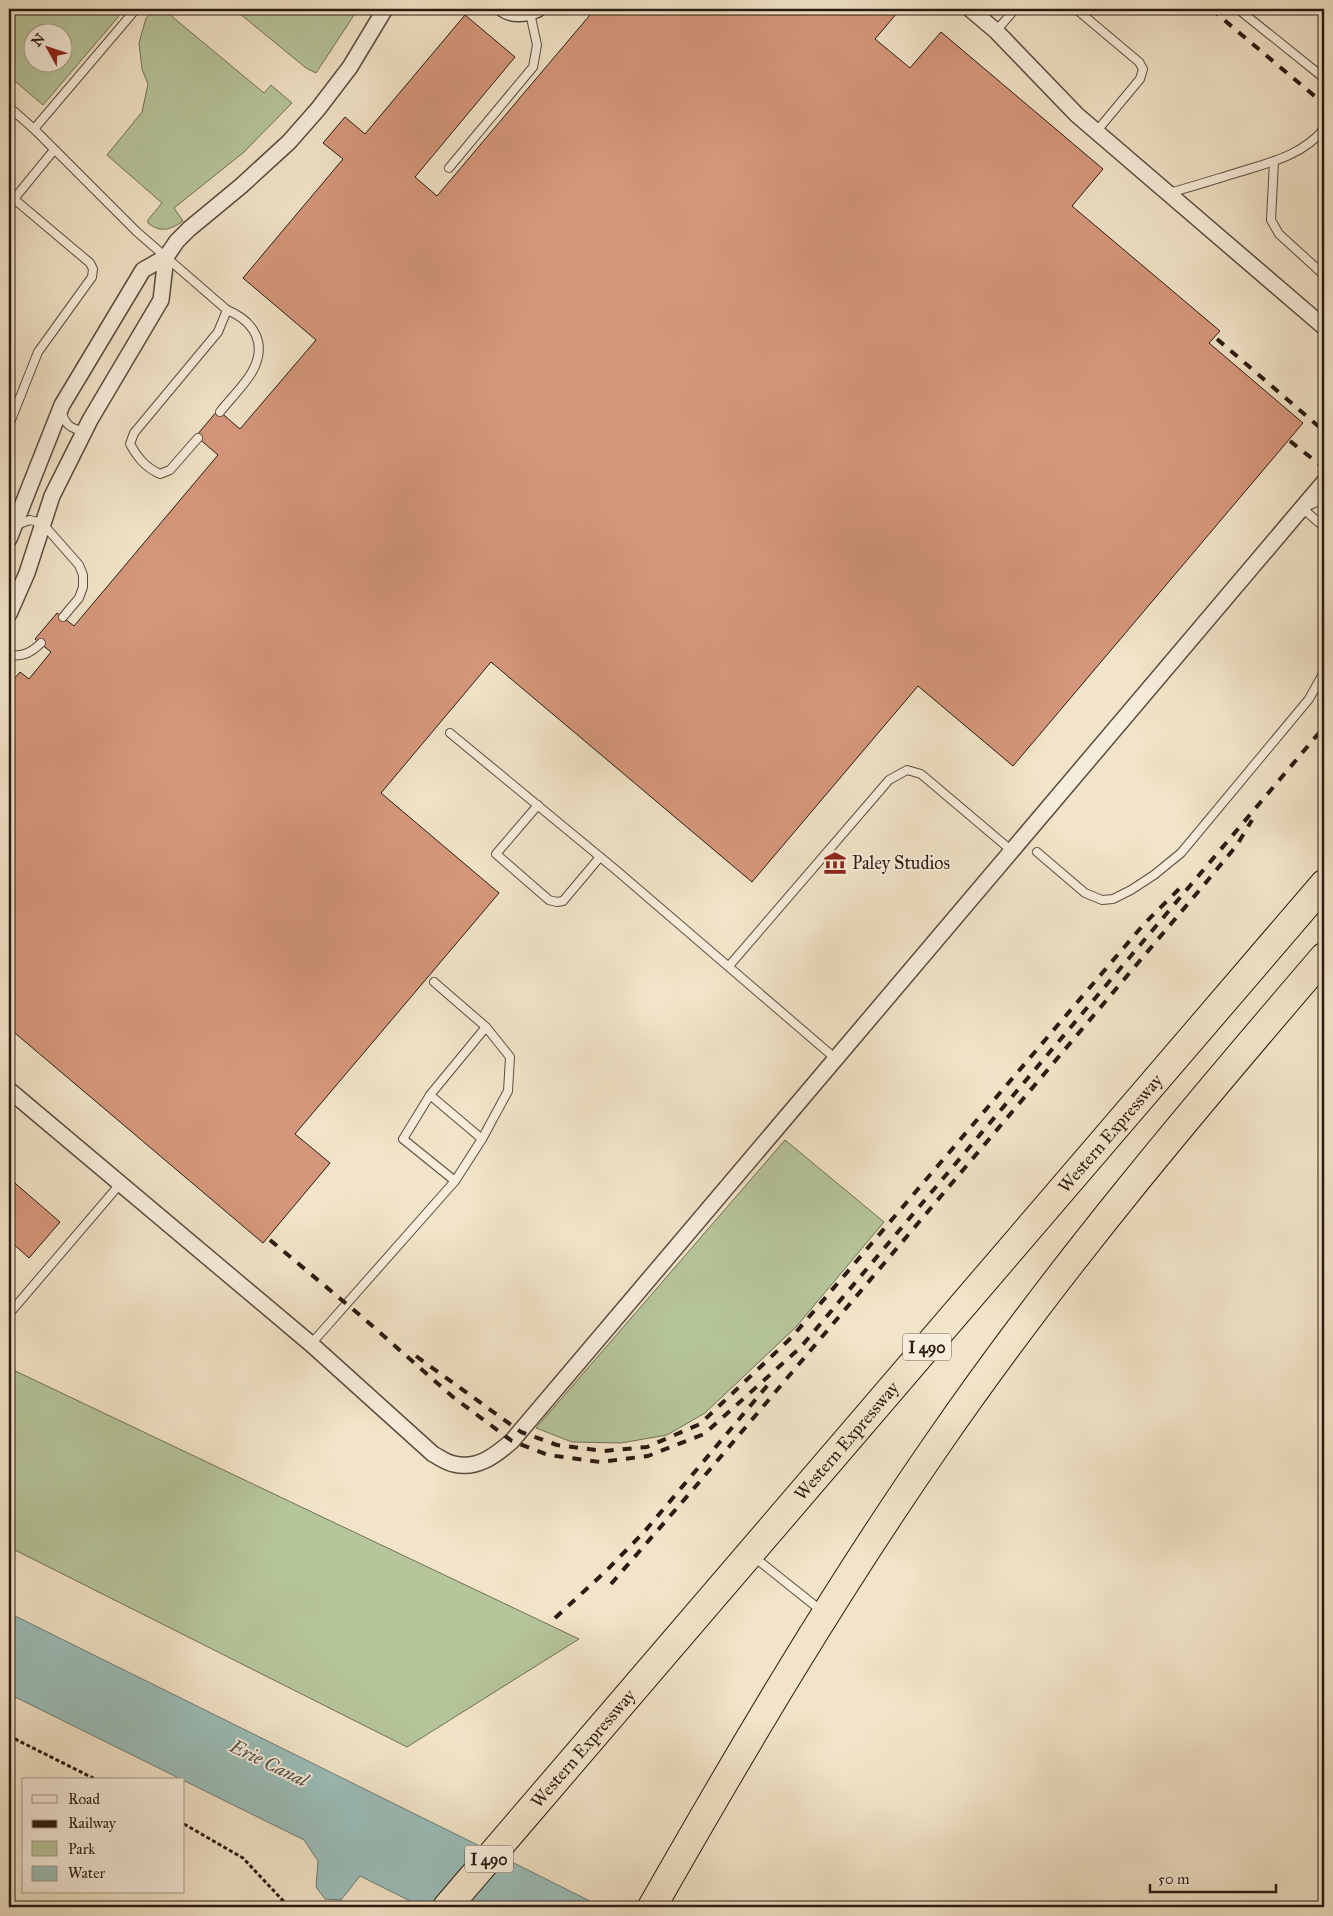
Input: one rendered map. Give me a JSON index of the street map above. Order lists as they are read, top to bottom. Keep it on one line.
{"streets":{"highway":["Western Expressway","I 490"]},"water":["Erie Canal"],"places":{"museum":["Paley Studios"]},"legend":["Road","Railway","Park","Water"],"scale_bar":"50 m","north":"top left"}
